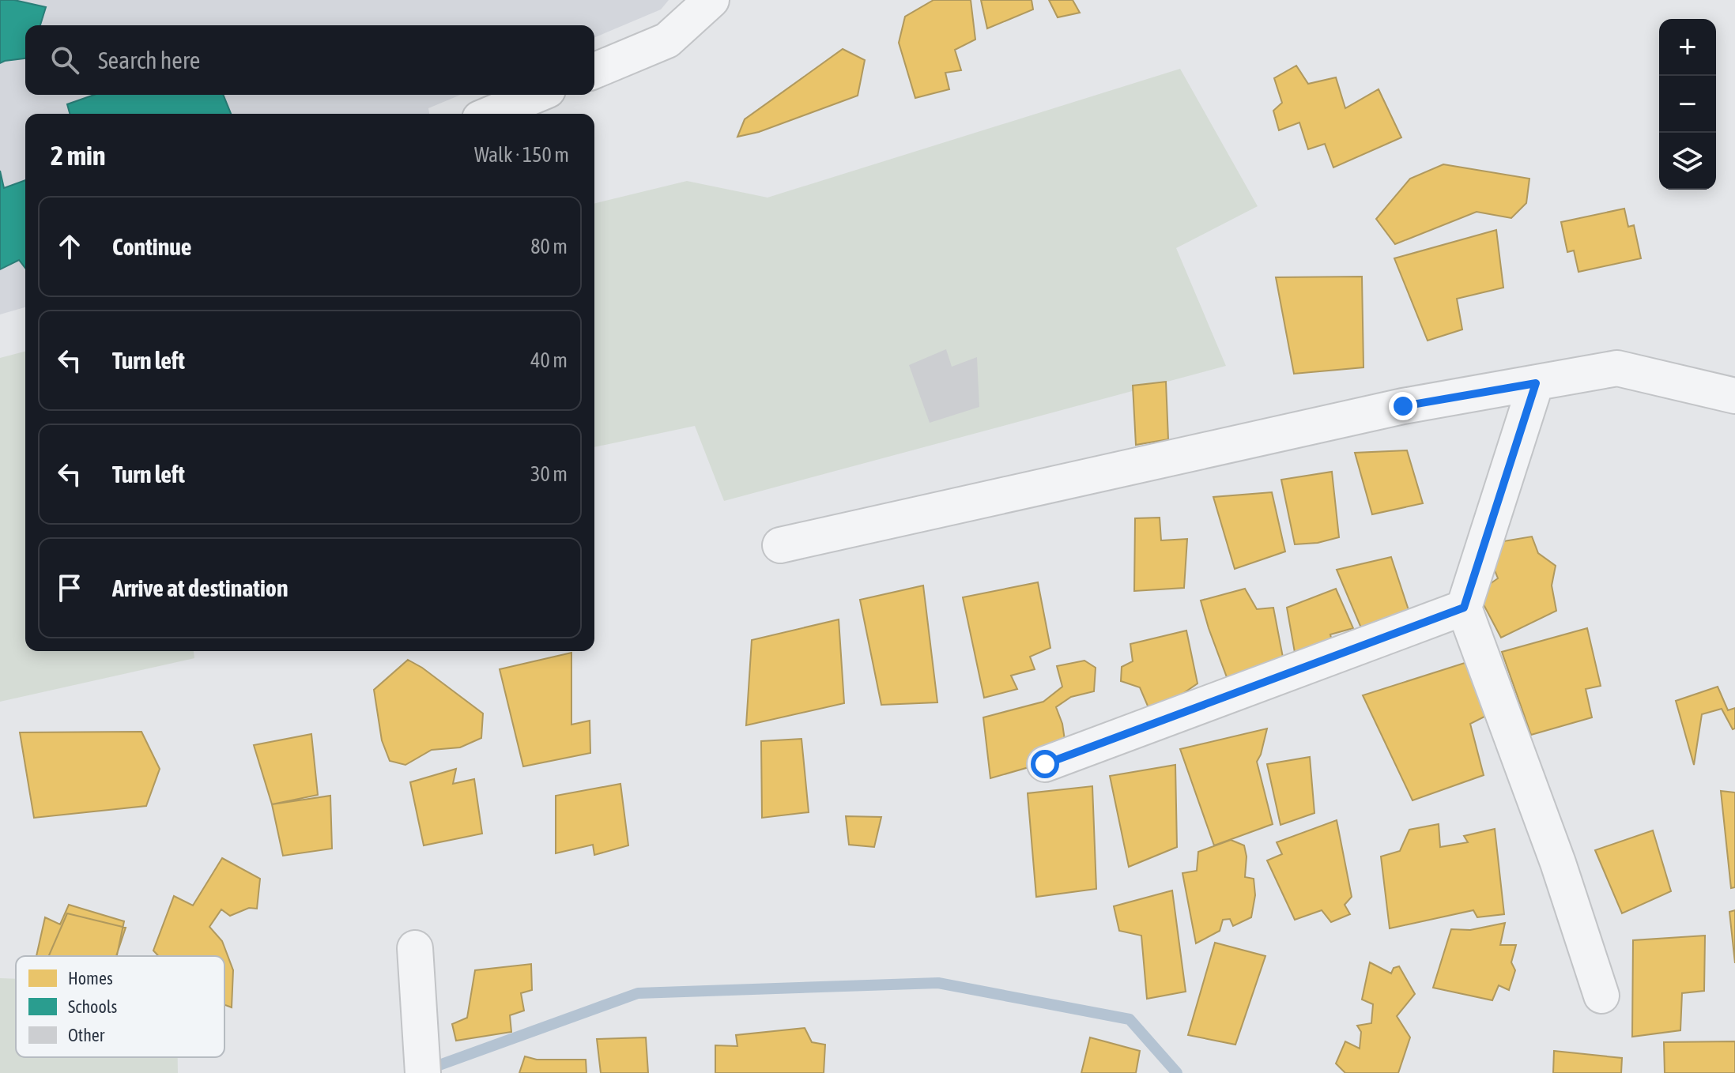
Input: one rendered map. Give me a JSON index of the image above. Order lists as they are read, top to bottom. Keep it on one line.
{"legend":["Homes","Schools","Other"],"page":{"map_buttons":["+","−"],"search":"Search here","heading":["2 min","Walk · 150 m"],"list":[["Continue","80 m"],["Turn left","40 m"],["Turn left","30 m"],"Arrive at destination"]}}
